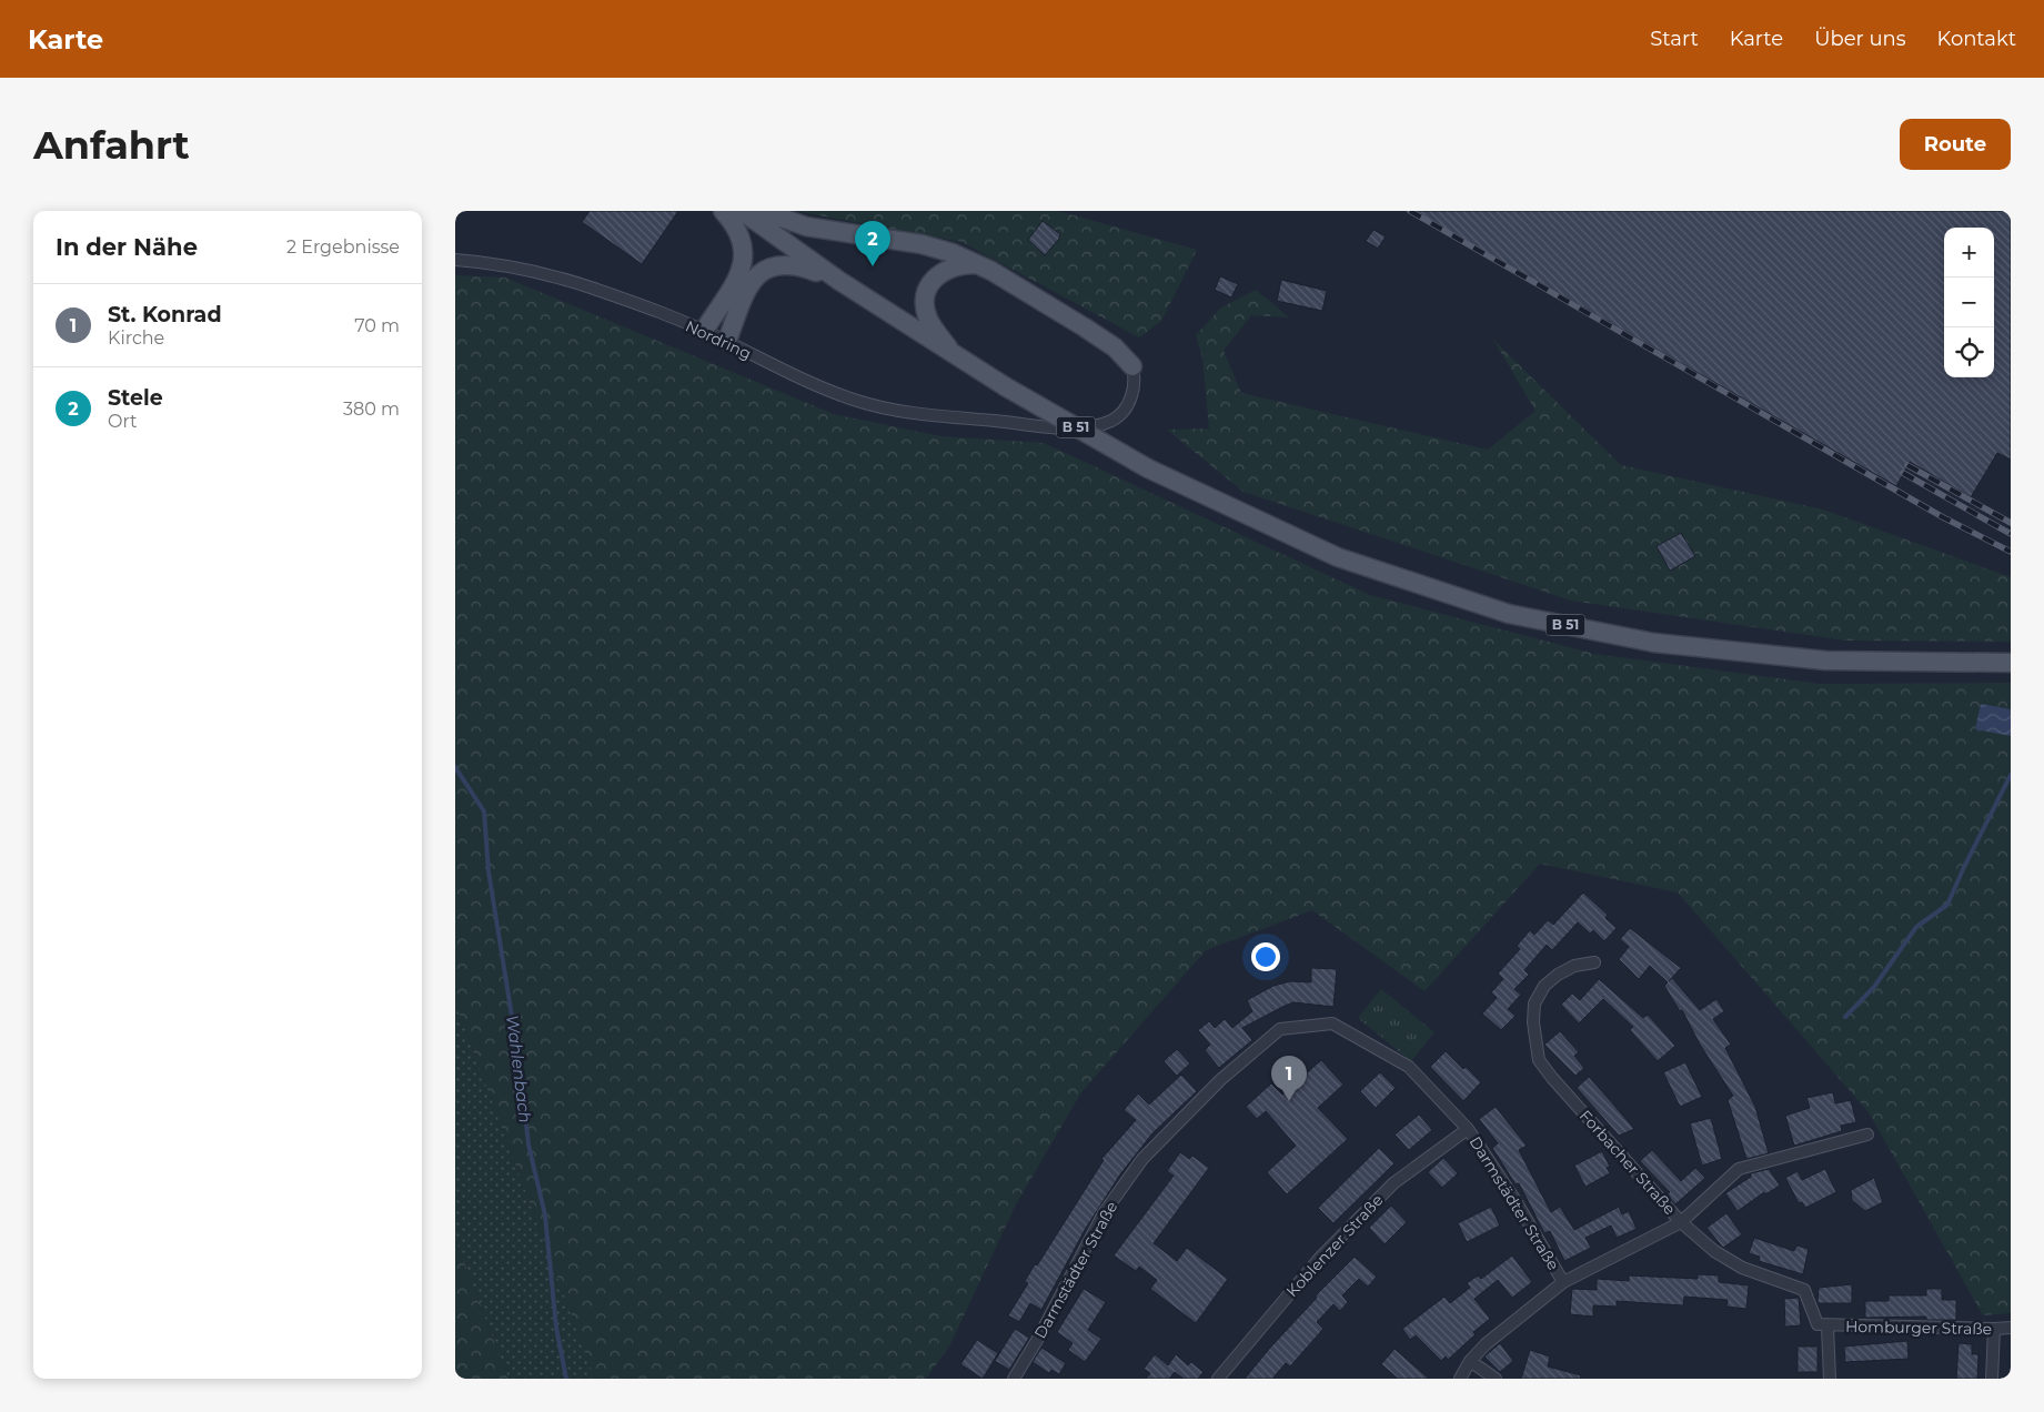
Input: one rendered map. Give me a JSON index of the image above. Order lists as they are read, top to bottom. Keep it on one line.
{"streets":{"main road":["B 51"],"street":["Nordring","Forbacher Straße","Darmstädter Straße","Koblenzer Straße","Homburger Straße"]},"crossings":[["Forbacher Straße","Homburger Straße"],["Darmstädter Straße","Koblenzer Straße"]],"water":["Wahlenbach"],"page":{"header":"Karte","nav":["Start","Karte","Über uns","Kontakt"],"buttons":"Route","title":"Anfahrt","heading":["In der Nähe","2 Ergebnisse"],"pins":["2","1"],"map_buttons":["+","−"],"list":[{"mark":"1","name":"St. Konrad","note":"Kirche","value":"70 m"},{"mark":"2","name":"Stele","note":"Ort","value":"380 m"}]}}
